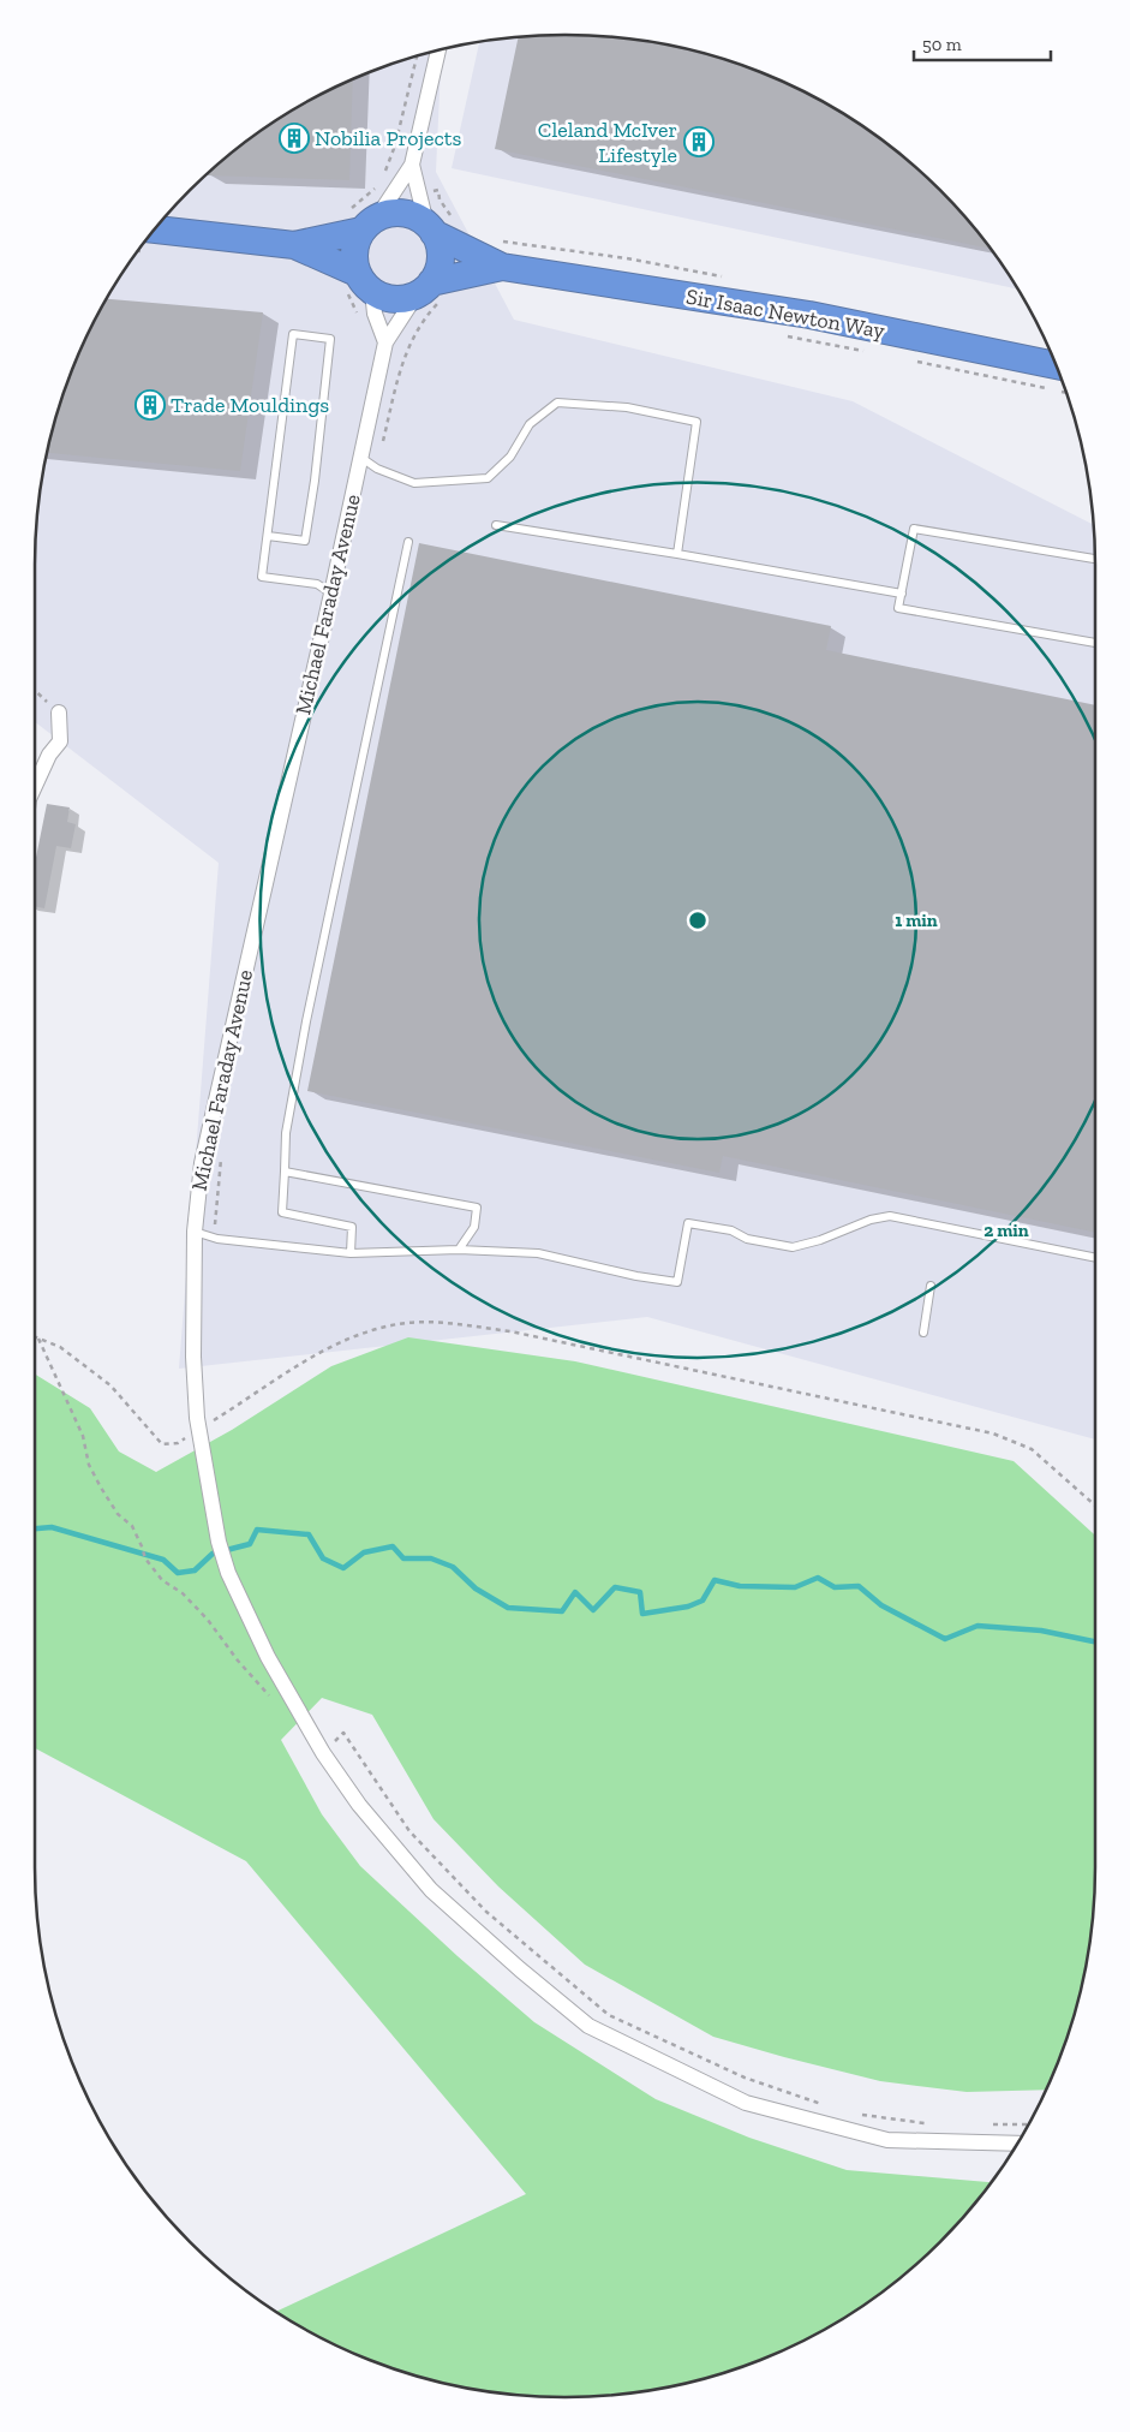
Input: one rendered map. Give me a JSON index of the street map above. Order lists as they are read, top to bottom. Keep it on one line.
{"streets":{"highway":["Sir Isaac Newton Way"],"street":["Michael Faraday Avenue"]},"places":{"building":["Nobilia Projects","Cleland McIver Lifestyle","Trade Mouldings"]},"scale_bar":"50 m","rings":["1 min","2 min"]}
